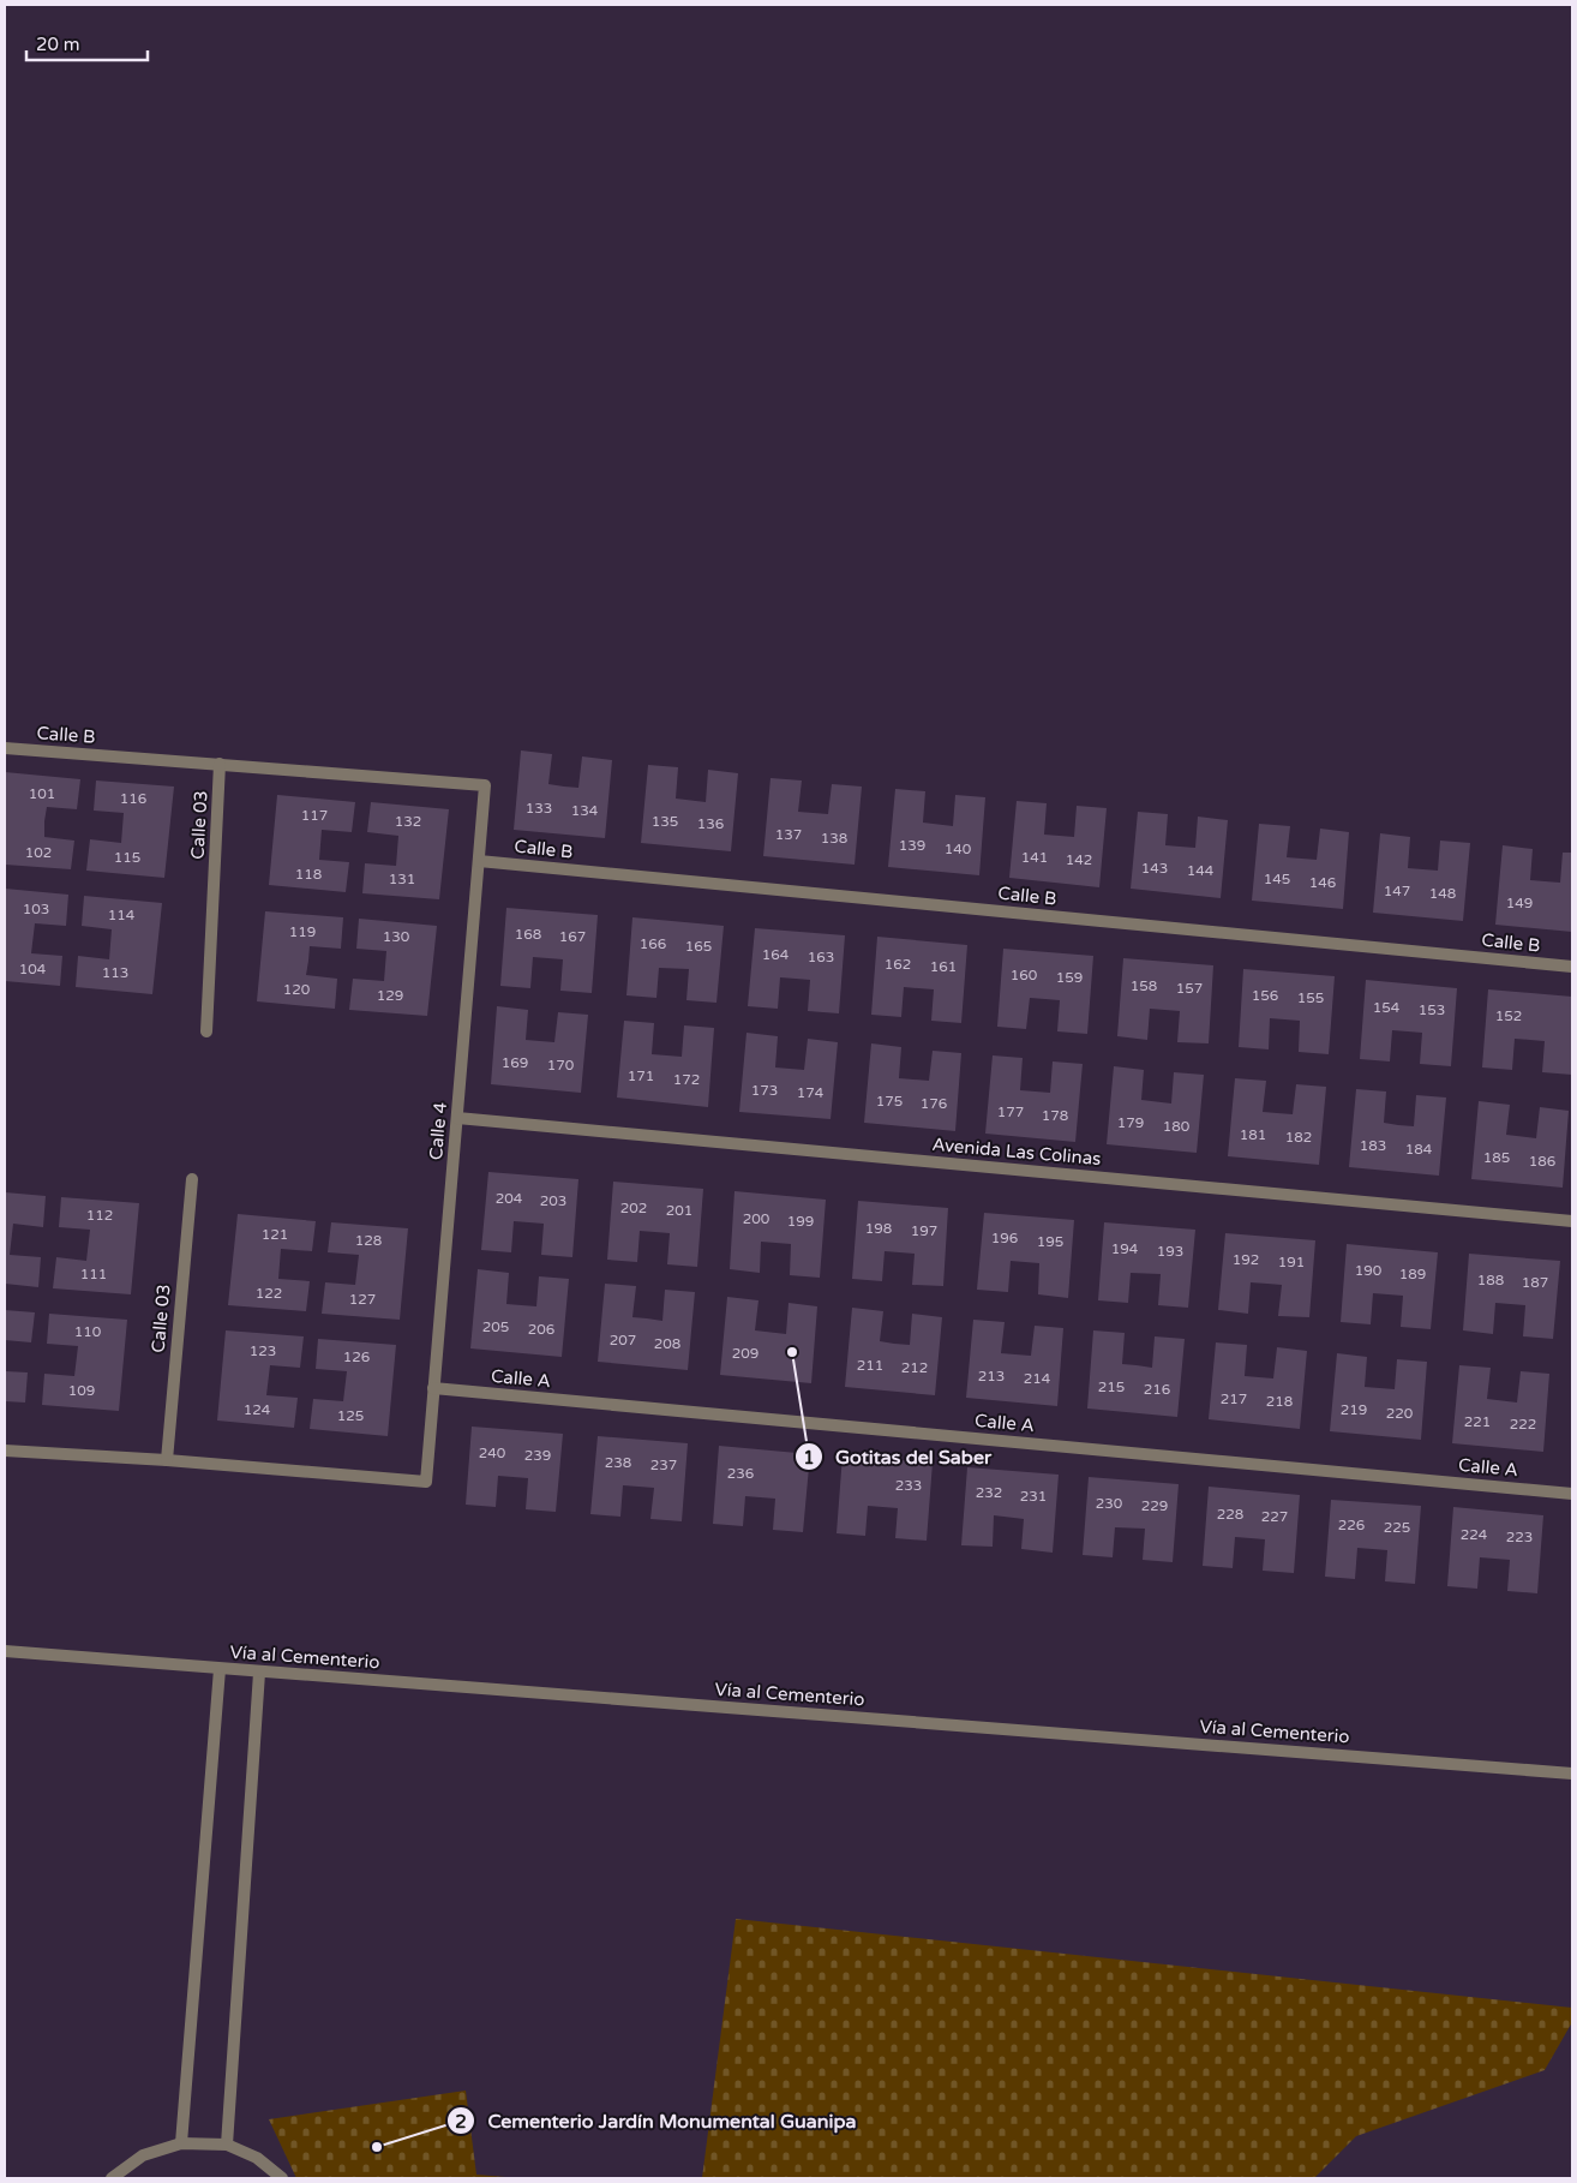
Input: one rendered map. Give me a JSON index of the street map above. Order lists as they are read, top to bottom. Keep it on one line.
{"streets":{"street":["Calle B","Calle 03","Calle 4","Avenida Las Colinas","Calle A","Vía al Cementerio"]},"crossings":[["Calle B","Calle 03"],["Calle B","Calle 4"],["Calle 03","Calle 4"],["Calle 4","Avenida Las Colinas"],["Calle 4","Calle A"]],"places":["Gotitas del Saber","Cementerio Jardín Monumental Guanipa"],"house_numbers":["101","116","133","134","117","132","135","136","137","138","139","140","102","115","141","142","143","144","118","131","145","146","147","148","149","103","114","119","168","130","167","166","165","164","163","162","161","104","113","160","159","158","157","120","129","156","155","154","153","152","169","170","171","172","173","174","175","176","177","178","179","180","181","182","183","184","185","186","204","203","202","201","112","200","199","198","197","121","196","128","195","194","193","192","191","190","111","189","188","187","122","127","205","206","110","207","208","123","209","126","211","212","213","214","215","216","109","217","218","124","219","220","125","221","222","240","239","238","237","236","233","232","231","230","229","228","227","226","225","224","223"],"scale_bar":"20 m"}
